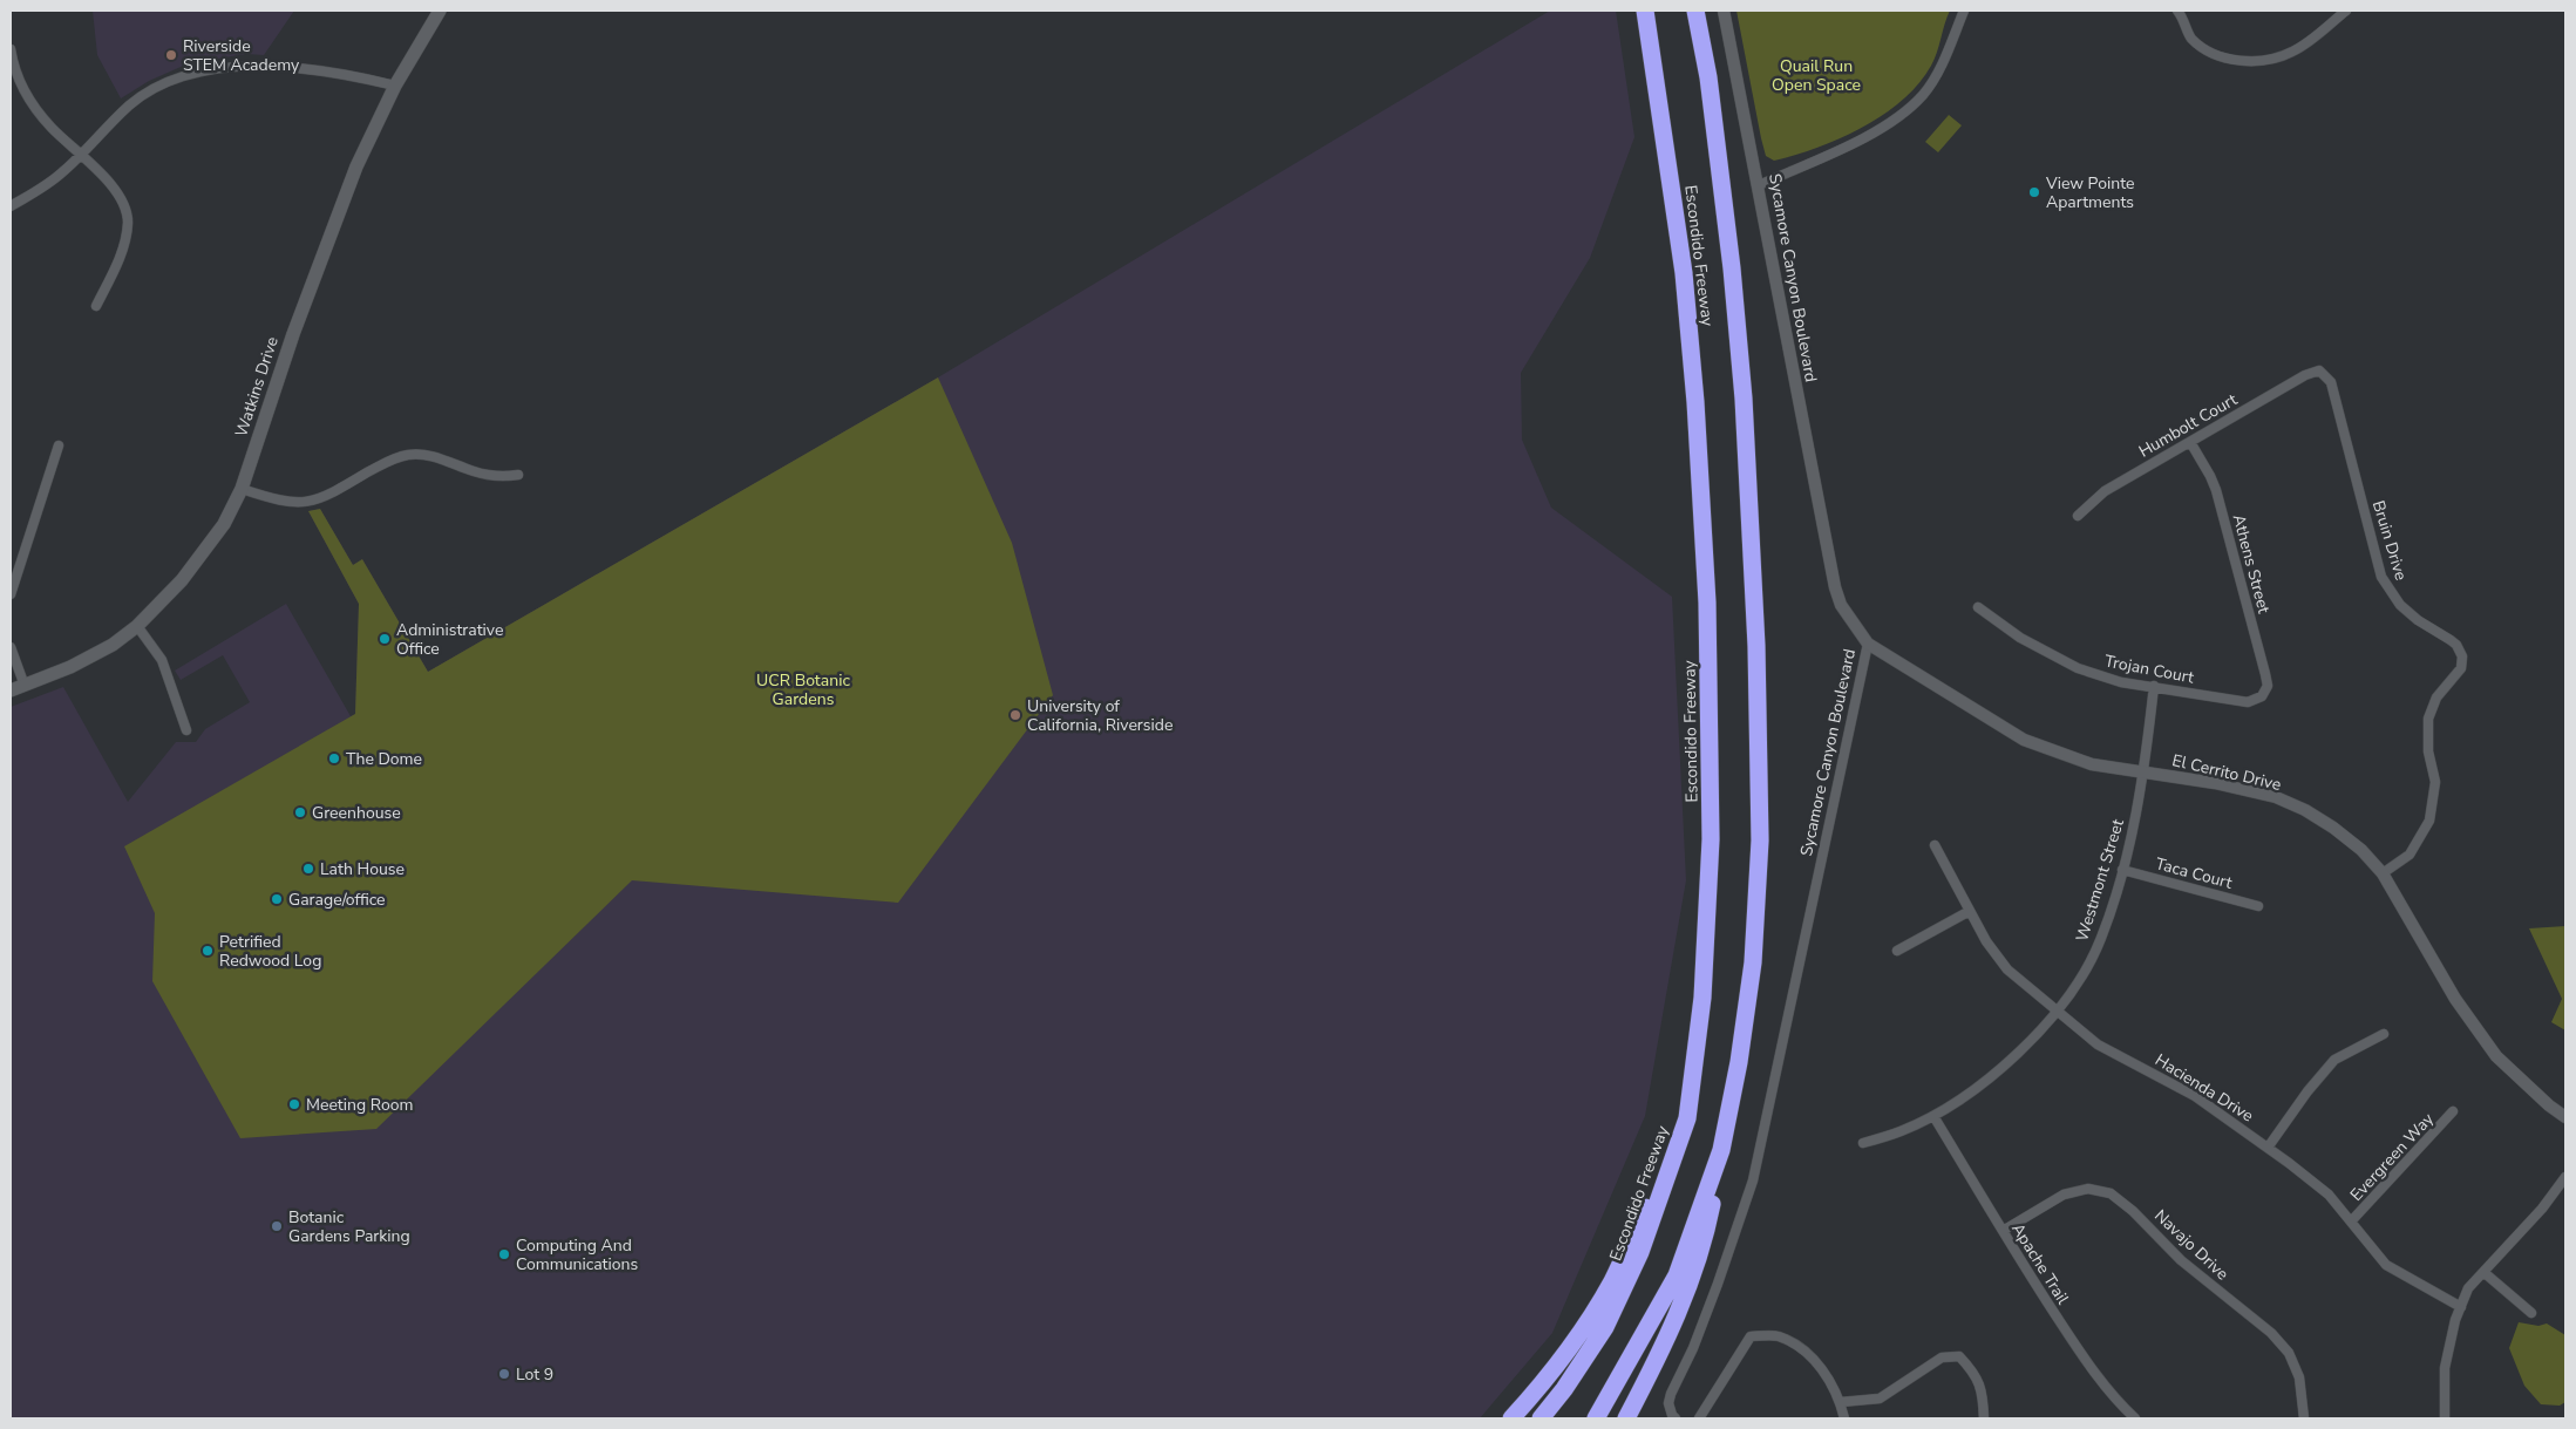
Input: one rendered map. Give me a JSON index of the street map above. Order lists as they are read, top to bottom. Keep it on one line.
{"streets":{"highway":["Escondido Freeway"],"main road":["Watkins Drive"],"street":["Sycamore Canyon Boulevard","Humbolt Court","Bruin Drive","Athens Street","Trojan Court","El Cerrito Drive","Taca Court","Westmont Street","Hacienda Drive","Evergreen Way","Navajo Drive","Apache Trail"]},"crossings":[["Sycamore Canyon Boulevard","El Cerrito Drive"],["Humbolt Court","Bruin Drive"],["Humbolt Court","Athens Street"],["Bruin Drive","El Cerrito Drive"],["Athens Street","Trojan Court"],["Trojan Court","Westmont Street"],["El Cerrito Drive","Westmont Street"],["Taca Court","Westmont Street"],["Westmont Street","Hacienda Drive"],["Westmont Street","Apache Trail"],["Hacienda Drive","Evergreen Way"],["Navajo Drive","Apache Trail"]],"parks":["Quail Run Open Space","UCR Botanic Gardens"],"places":["Riverside STEM Academy","View Pointe Apartments","Administrative Office","University of California, Riverside","The Dome","Greenhouse","Lath House","Garage/office","Petrified Redwood Log","Meeting Room","Botanic Gardens Parking","Computing And Communications","Lot 9"]}
